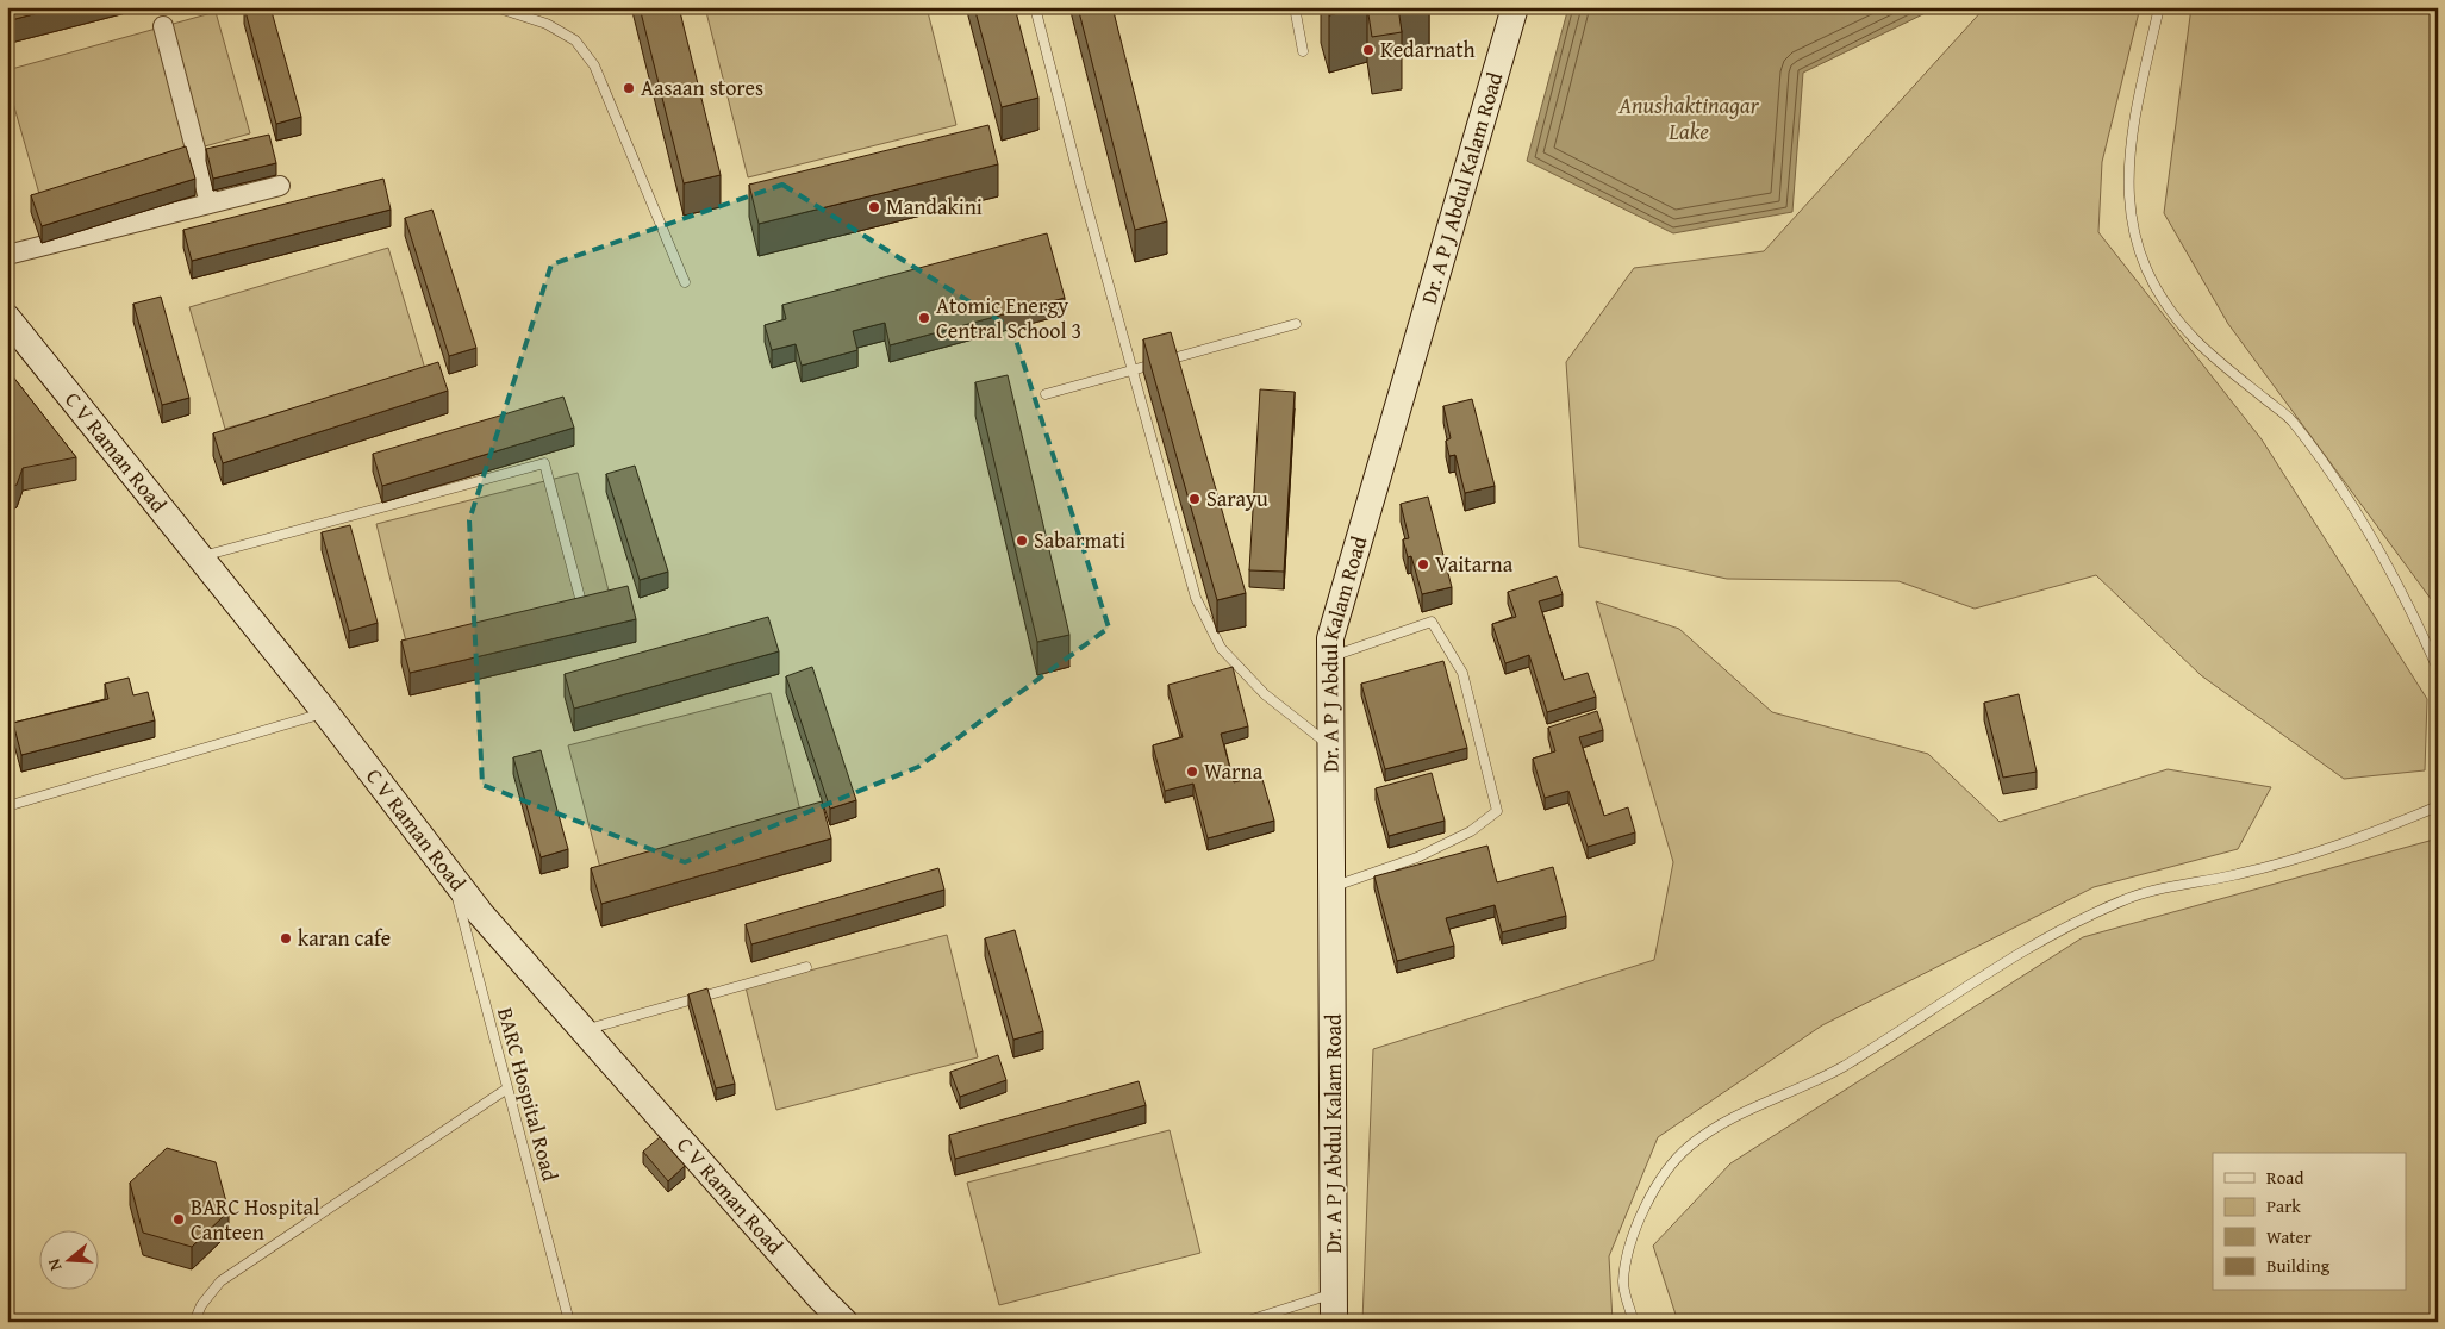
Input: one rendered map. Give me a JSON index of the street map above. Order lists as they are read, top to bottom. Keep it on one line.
{"streets":{"street":["Dr. A P J Abdul Kalam Road","C V Raman Road"],"lane":["BARC Hospital Road"]},"crossings":[["C V Raman Road","BARC Hospital Road"]],"water":["Anushaktinagar Lake"],"places":["Kedarnath","Aasaan stores","Mandakini","Atomic Energy Central School 3","Sarayu","Sabarmati","Vaitarna","Warna","karan cafe","BARC Hospital Canteen"],"legend":["Road","Park","Water","Building"],"north":"left"}
